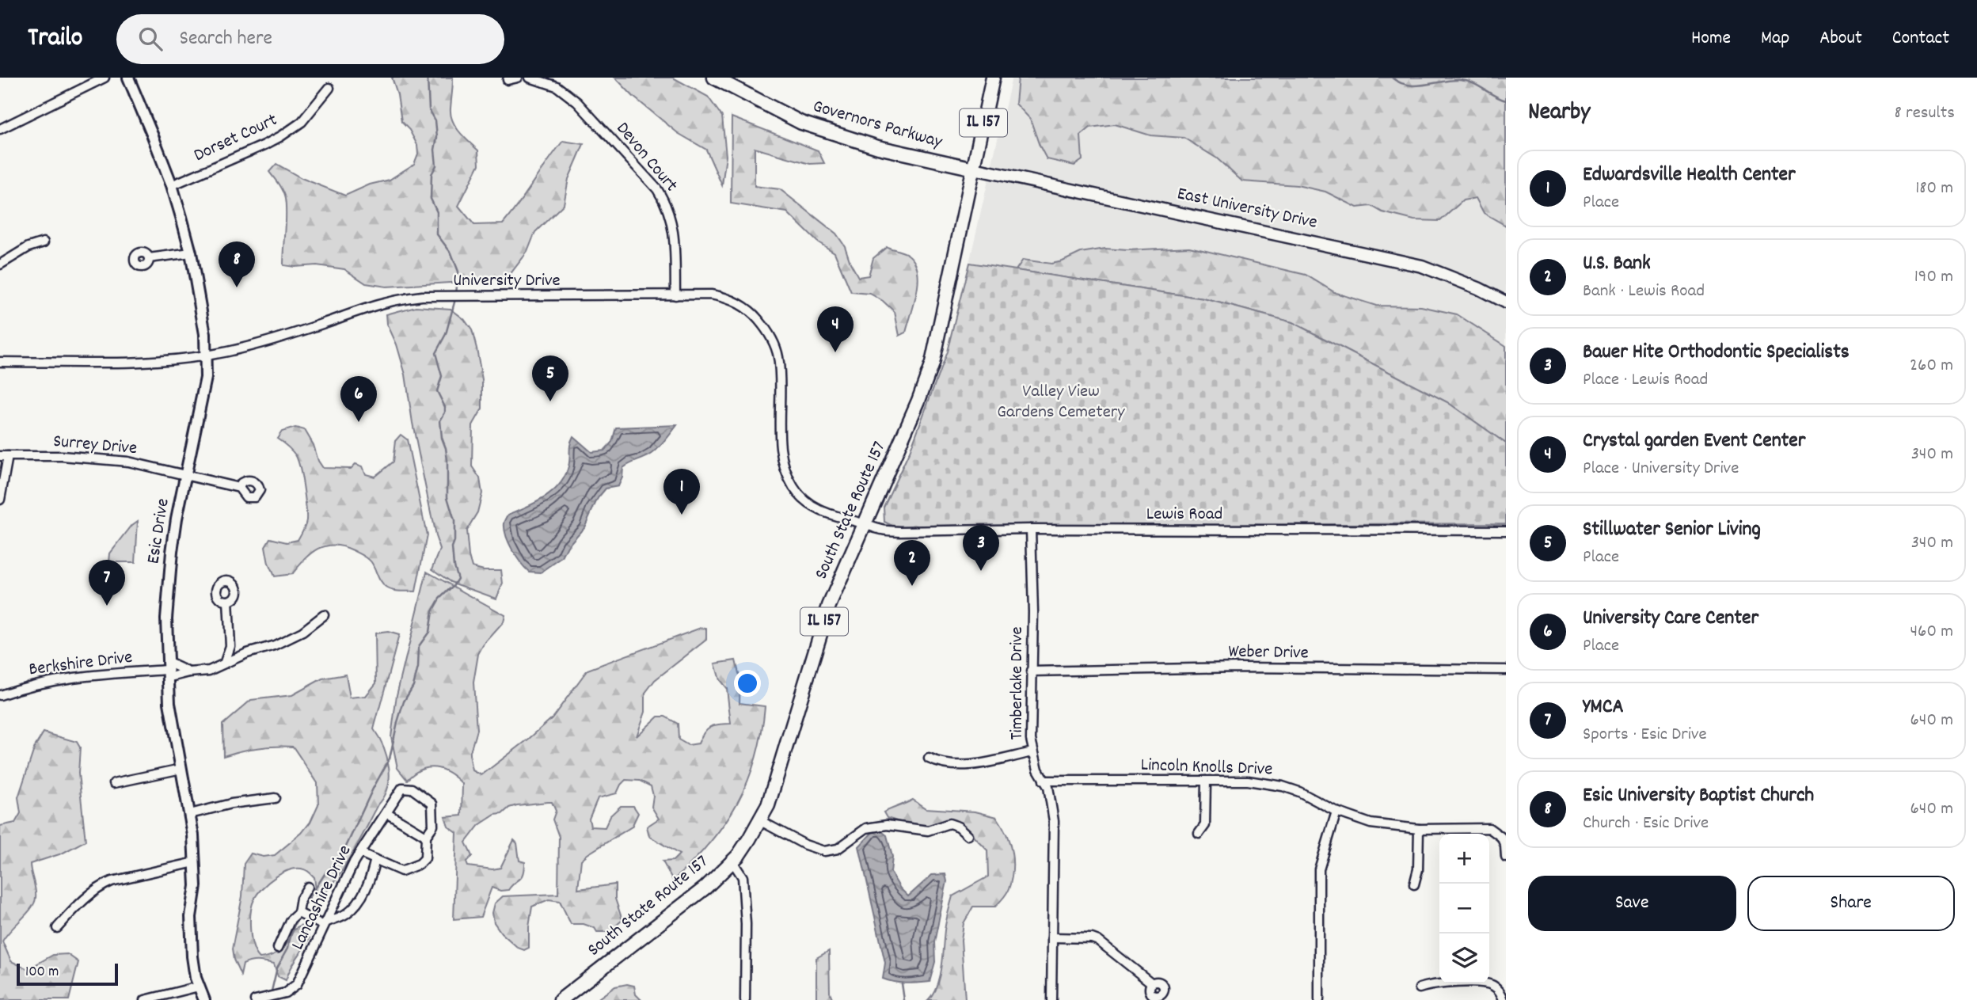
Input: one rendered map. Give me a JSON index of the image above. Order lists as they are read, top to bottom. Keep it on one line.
{"streets":{"main road":["IL 157","Governors Parkway","East University Drive","South State Route 157"],"street":["Dorset Court","Devon Court","University Drive","Surrey Drive","Lewis Road","Esic Drive","Weber Drive","Berkshire Drive","Timberlake Drive","Lincoln Knolls Drive","Lancashire Drive"]},"crossings":[["Governors Parkway","East University Drive"],["Governors Parkway","South State Route 157"],["Dorset Court","Esic Drive"],["Devon Court","University Drive"],["East University Drive","South State Route 157"],["University Drive","South State Route 157"],["University Drive","Lewis Road"],["University Drive","Esic Drive"],["Surrey Drive","Esic Drive"],["South State Route 157","Lewis Road"],["Lewis Road","Timberlake Drive"],["Esic Drive","Berkshire Drive"],["Weber Drive","Timberlake Drive"],["Timberlake Drive","Lincoln Knolls Drive"]],"parks":["Valley View Gardens Cemetery"],"scale_bar":"100 m","page":{"header":"Trailo","search":"Search here","nav":["Home","Map","About","Contact"],"heading":["Nearby","8 results"],"list":[{"mark":"1","name":"Edwardsville Health Center","note":"Place","value":"180 m"},{"mark":"2","name":"U.S. Bank","note":"Bank · Lewis Road","value":"190 m"},{"mark":"3","name":"Bauer Hite Orthodontic Specialists","note":"Place · Lewis Road","value":"260 m"},{"mark":"4","name":"Crystal garden Event Center","note":"Place · University Drive","value":"340 m"},{"mark":"5","name":"Stillwater Senior Living","note":"Place","value":"340 m"},{"mark":"6","name":"University Care Center","note":"Place","value":"460 m"},{"mark":"7","name":"YMCA","note":"Sports · Esic Drive","value":"640 m"},{"mark":"8","name":"Esic University Baptist Church","note":"Church · Esic Drive","value":"640 m"}],"pins":["8","4","5","6","1","3","2","7"],"map_buttons":["+","−"],"buttons":["Save","Share"],"scale":"100 m"}}
